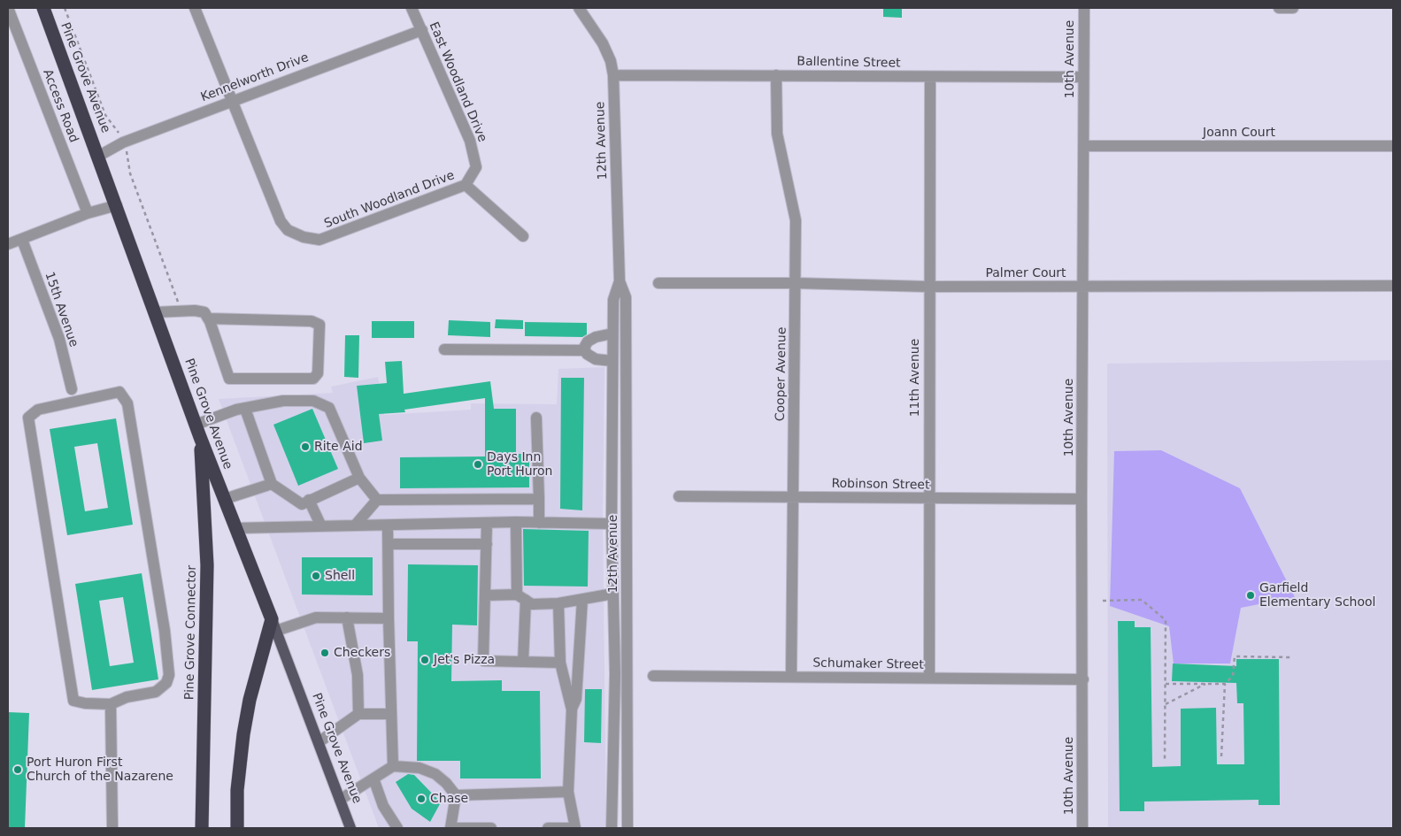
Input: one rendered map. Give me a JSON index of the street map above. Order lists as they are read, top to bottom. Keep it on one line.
{"streets":{"highway":["Pine Grove Avenue","Pine Grove Connector"],"street":["10th Avenue","Ballentine Street","Kennelworth Drive","East Woodland Drive","Access Road","Joann Court","12th Avenue","South Woodland Drive","Palmer Court","15th Avenue","Cooper Avenue","11th Avenue","Robinson Street","Schumaker Street"]},"crossings":[["10th Avenue","Ballentine Street"],["10th Avenue","Joann Court"],["10th Avenue","Palmer Court"],["10th Avenue","Robinson Street"],["10th Avenue","Schumaker Street"],["Ballentine Street","12th Avenue"],["Ballentine Street","Cooper Avenue"],["Ballentine Street","11th Avenue"],["Pine Grove Avenue","Kennelworth Drive"],["Pine Grove Avenue","Pine Grove Connector"],["Kennelworth Drive","East Woodland Drive"],["Kennelworth Drive","South Woodland Drive"],["East Woodland Drive","South Woodland Drive"],["Palmer Court","Cooper Avenue"],["Palmer Court","11th Avenue"],["Cooper Avenue","Robinson Street"],["Cooper Avenue","Schumaker Street"],["11th Avenue","Robinson Street"],["11th Avenue","Schumaker Street"]],"places":["Rite Aid","Days Inn Port Huron","Shell","Garfield Elementary School","Checkers","Jet's Pizza","Port Huron First Church of the Nazarene","Chase"]}
